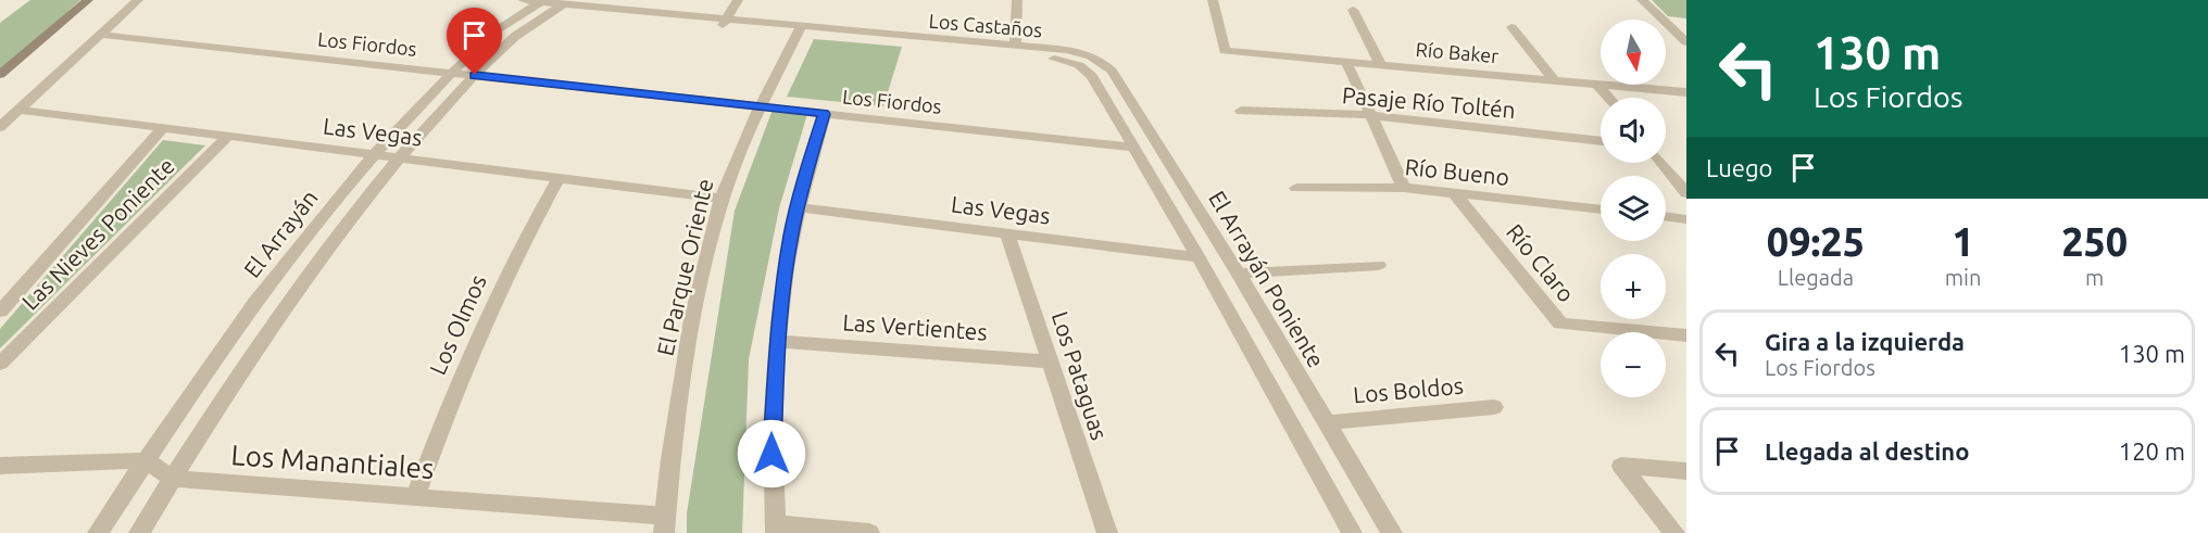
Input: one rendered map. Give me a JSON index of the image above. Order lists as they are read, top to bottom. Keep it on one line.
{"streets":{"street":["Los Castaños","Los Fiordos","Río Baker","Pasaje Río Toltén","Las Vegas","Río Bueno","Las Nieves Poniente","El Arrayán","Río Claro","El Parque Oriente","El Arrayán Poniente","Los Olmos","Las Vertientes","Los Pataguas","Los Boldos","Los Manantiales"]},"crossings":[["Los Castaños","El Arrayán"],["Los Castaños","El Parque Oriente"],["Los Castaños","El Arrayán Poniente"],["Los Fiordos","El Arrayán"],["Los Fiordos","El Parque Oriente"],["Los Fiordos","El Arrayán Poniente"],["Las Vegas","Las Nieves Poniente"],["Las Vegas","El Arrayán"],["Las Vegas","El Parque Oriente"],["Las Vegas","El Arrayán Poniente"],["Las Vegas","Los Olmos"],["Las Vegas","Los Pataguas"],["Río Bueno","Río Claro"],["El Arrayán","Los Manantiales"],["El Parque Oriente","Los Manantiales"],["El Arrayán Poniente","Los Boldos"],["Los Olmos","Los Manantiales"],["Las Vertientes","Los Pataguas"]],"north":"bottom","page":{"turn":["130 m","Los Fiordos"],"map_buttons":["+","−"],"then":"Luego","eta":["09:25","Llegada","1","min","250","m"],"list":[{"name":"Gira a la izquierda","note":"Los Fiordos","value":"130 m"},{"name":"Llegada al destino","value":"120 m"}]}}
